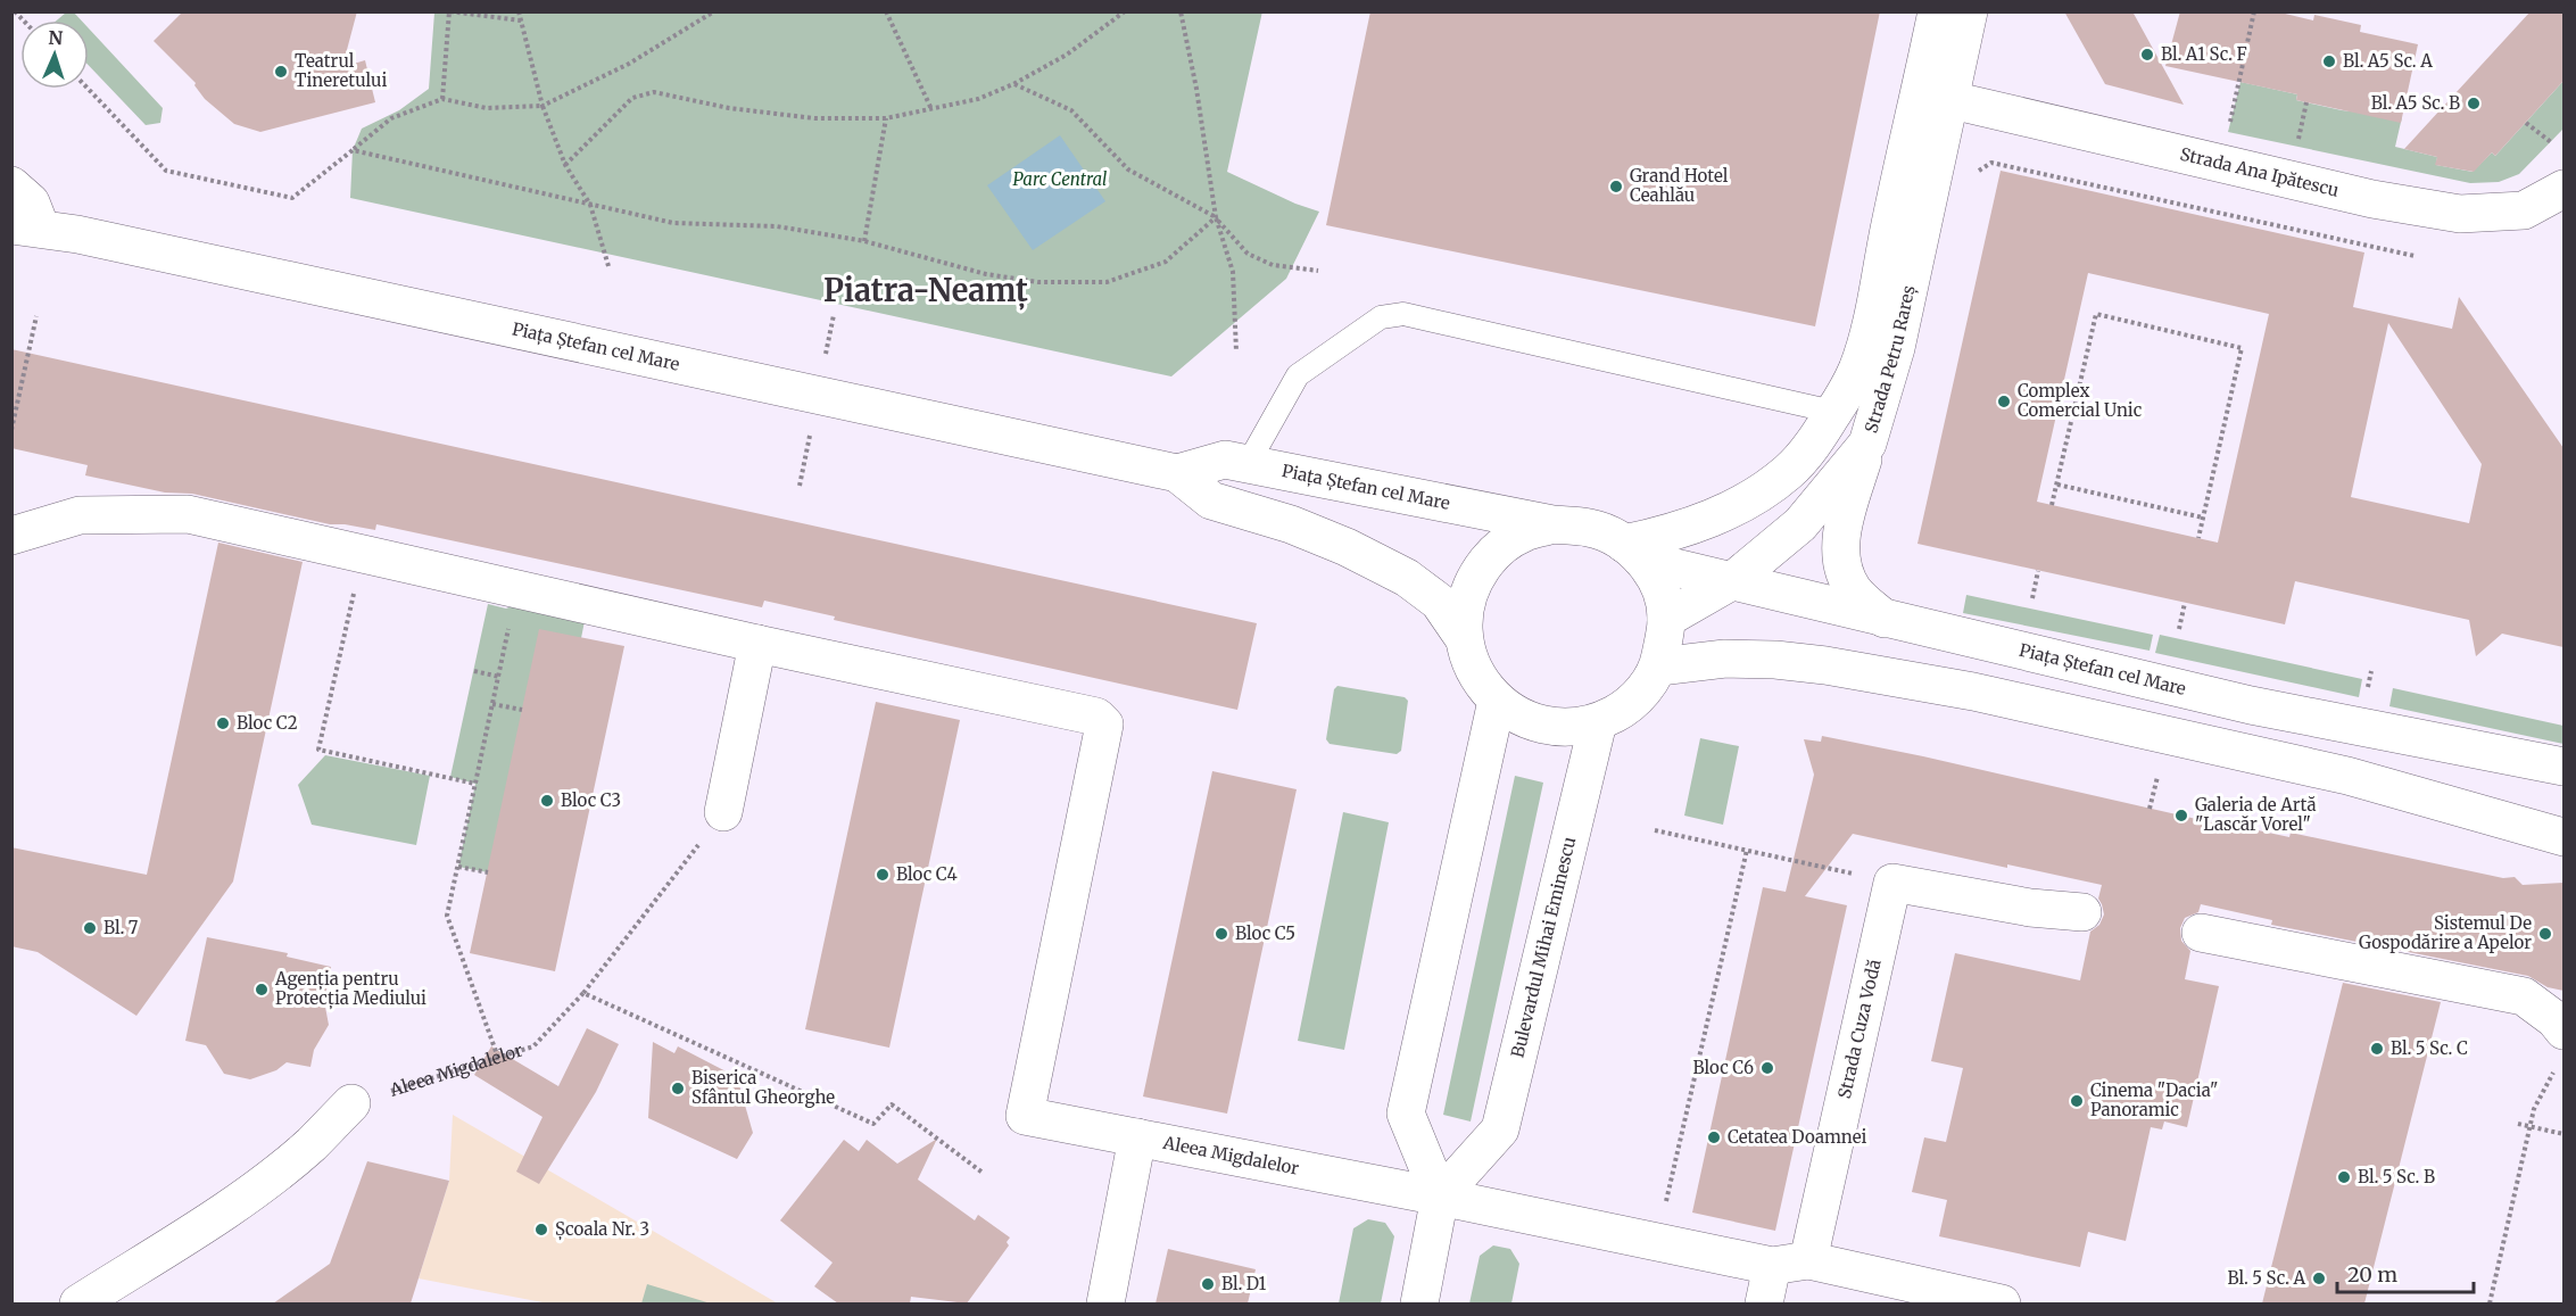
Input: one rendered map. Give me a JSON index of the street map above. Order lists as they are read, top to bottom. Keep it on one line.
{"streets":{"main road":["Strada Ana Ipătescu","Piața Ștefan cel Mare","Strada Petru Rareș","Bulevardul Mihai Eminescu","Strada Cuza Vodă","Aleea Migdalelor"]},"crossings":[["Strada Ana Ipătescu","Strada Petru Rareș"],["Piața Ștefan cel Mare","Strada Petru Rareș"],["Piața Ștefan cel Mare","Bulevardul Mihai Eminescu"],["Strada Petru Rareș","Bulevardul Mihai Eminescu"],["Bulevardul Mihai Eminescu","Aleea Migdalelor"]],"districts":["Piatra-Neamț"],"parks":["Parc Central"],"places":["Bl. A1 Sc. F","Bl. A5 Sc. A","Teatrul Tineretului","Bl. A5 Sc. B","Grand Hotel Ceahlău","Complex Comercial Unic","Bloc C2","Bloc C3","Galeria de Artă \"Lascăr Vorel\"","Bloc C4","Bl. 7","Bloc C5","Sistemul De Gospodărire a Apelor","Agenția pentru Protecția Mediului","Bl. 5 Sc. C","Bloc C6","Biserica Sfântul Gheorghe","Cinema \"Dacia\" Panoramic","Cetatea Doamnei","Bl. 5 Sc. B","Școala Nr. 3","Bl. 5 Sc. A","Bl. D1"],"scale_bar":"20 m","north":"top"}
